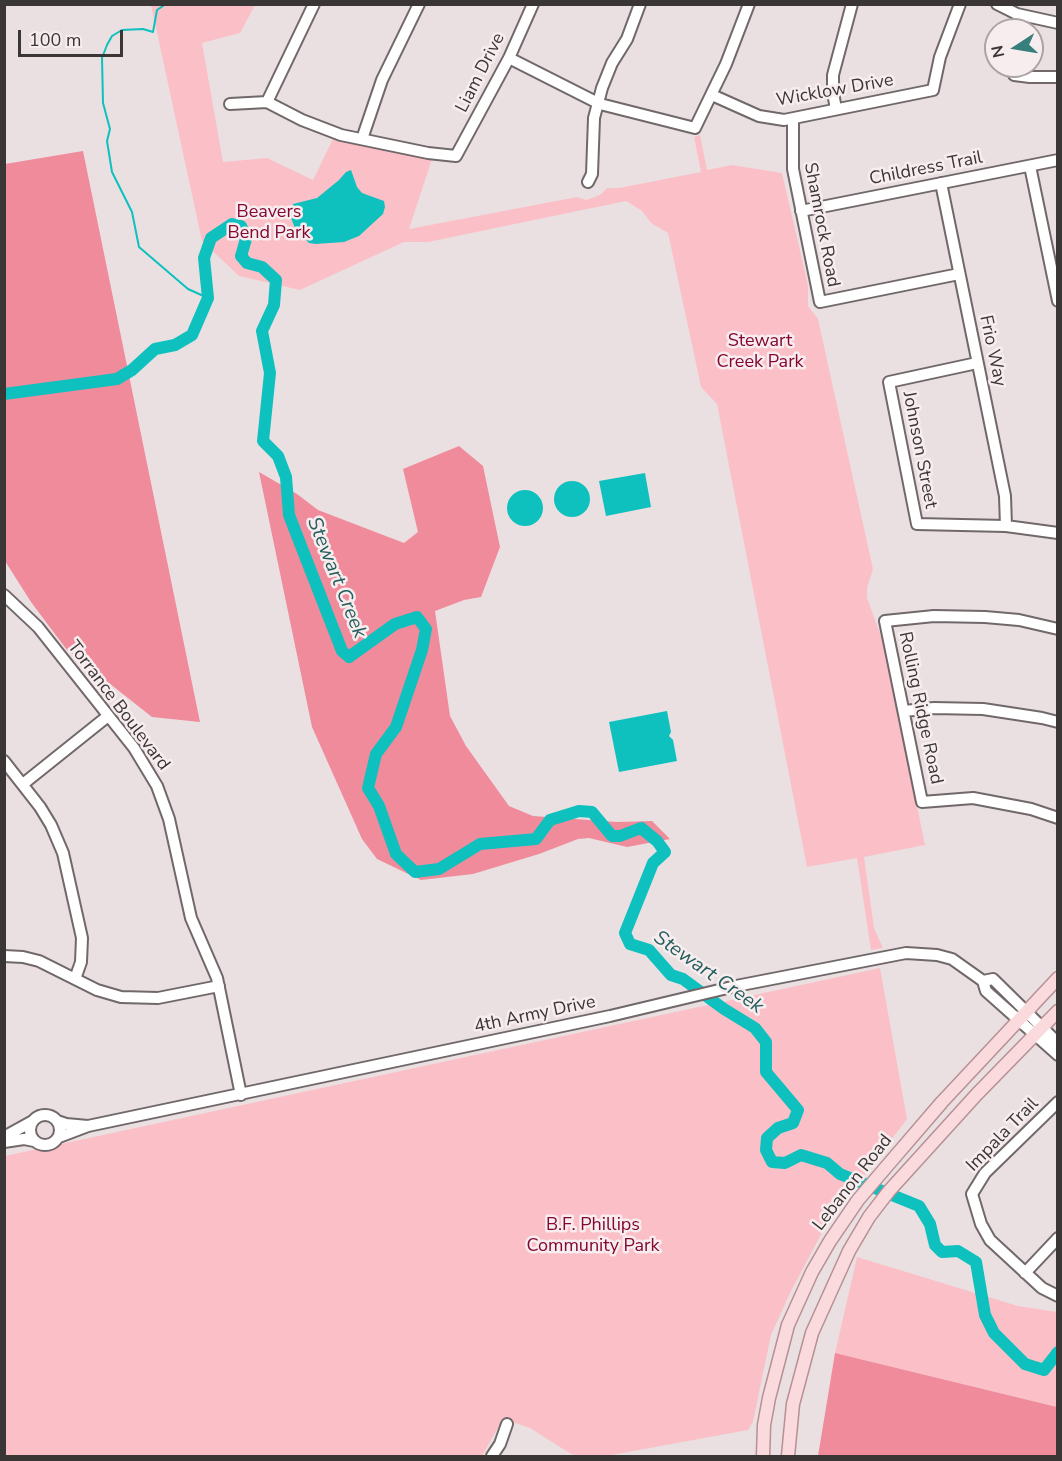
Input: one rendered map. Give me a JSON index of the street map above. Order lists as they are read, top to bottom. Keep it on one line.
{"streets":{"main road":["Lebanon Road"],"street":["Liam Drive","Wicklow Drive","Childress Trail","Shamrock Road","Frio Way","Johnson Street","Torrance Boulevard","Rolling Ridge Road","4th Army Drive","Impala Trail"]},"crossings":[["Wicklow Drive","Shamrock Road"],["Childress Trail","Shamrock Road"],["Childress Trail","Frio Way"],["Shamrock Road","Frio Way"],["Frio Way","Johnson Street"],["Torrance Boulevard","4th Army Drive"],["4th Army Drive","Lebanon Road"]],"water":["Stewart Creek"],"parks":["Beavers Bend Park","Stewart Creek Park","B.F. Phillips Community Park"],"scale_bar":"100 m","north":"left"}
